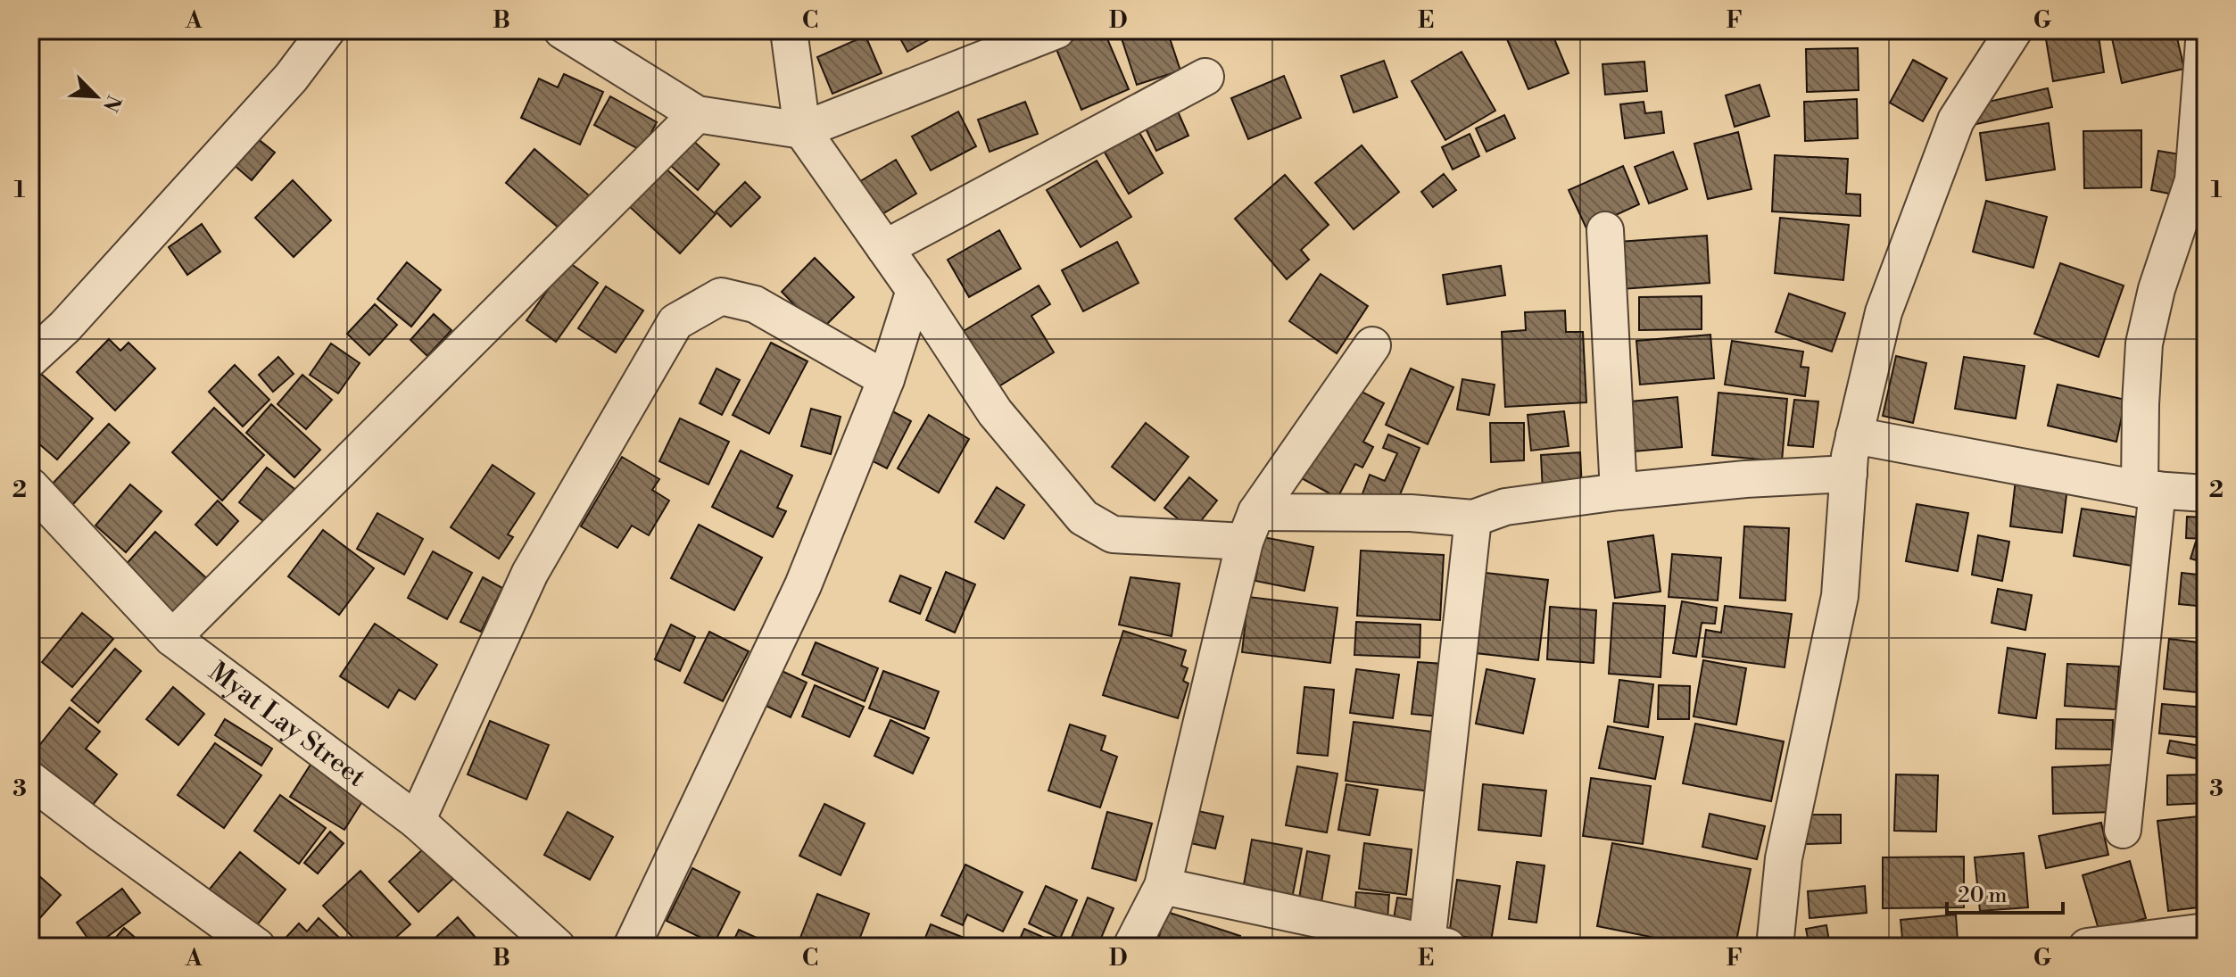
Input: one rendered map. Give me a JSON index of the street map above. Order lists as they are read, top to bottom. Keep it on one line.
{"streets":{"street":["Myat Lay Street"]},"scale_bar":"20 m","north":"bottom right","grid":{"columns":["A","B","C","D","E","F","G"],"rows":["1","2","3"]}}
